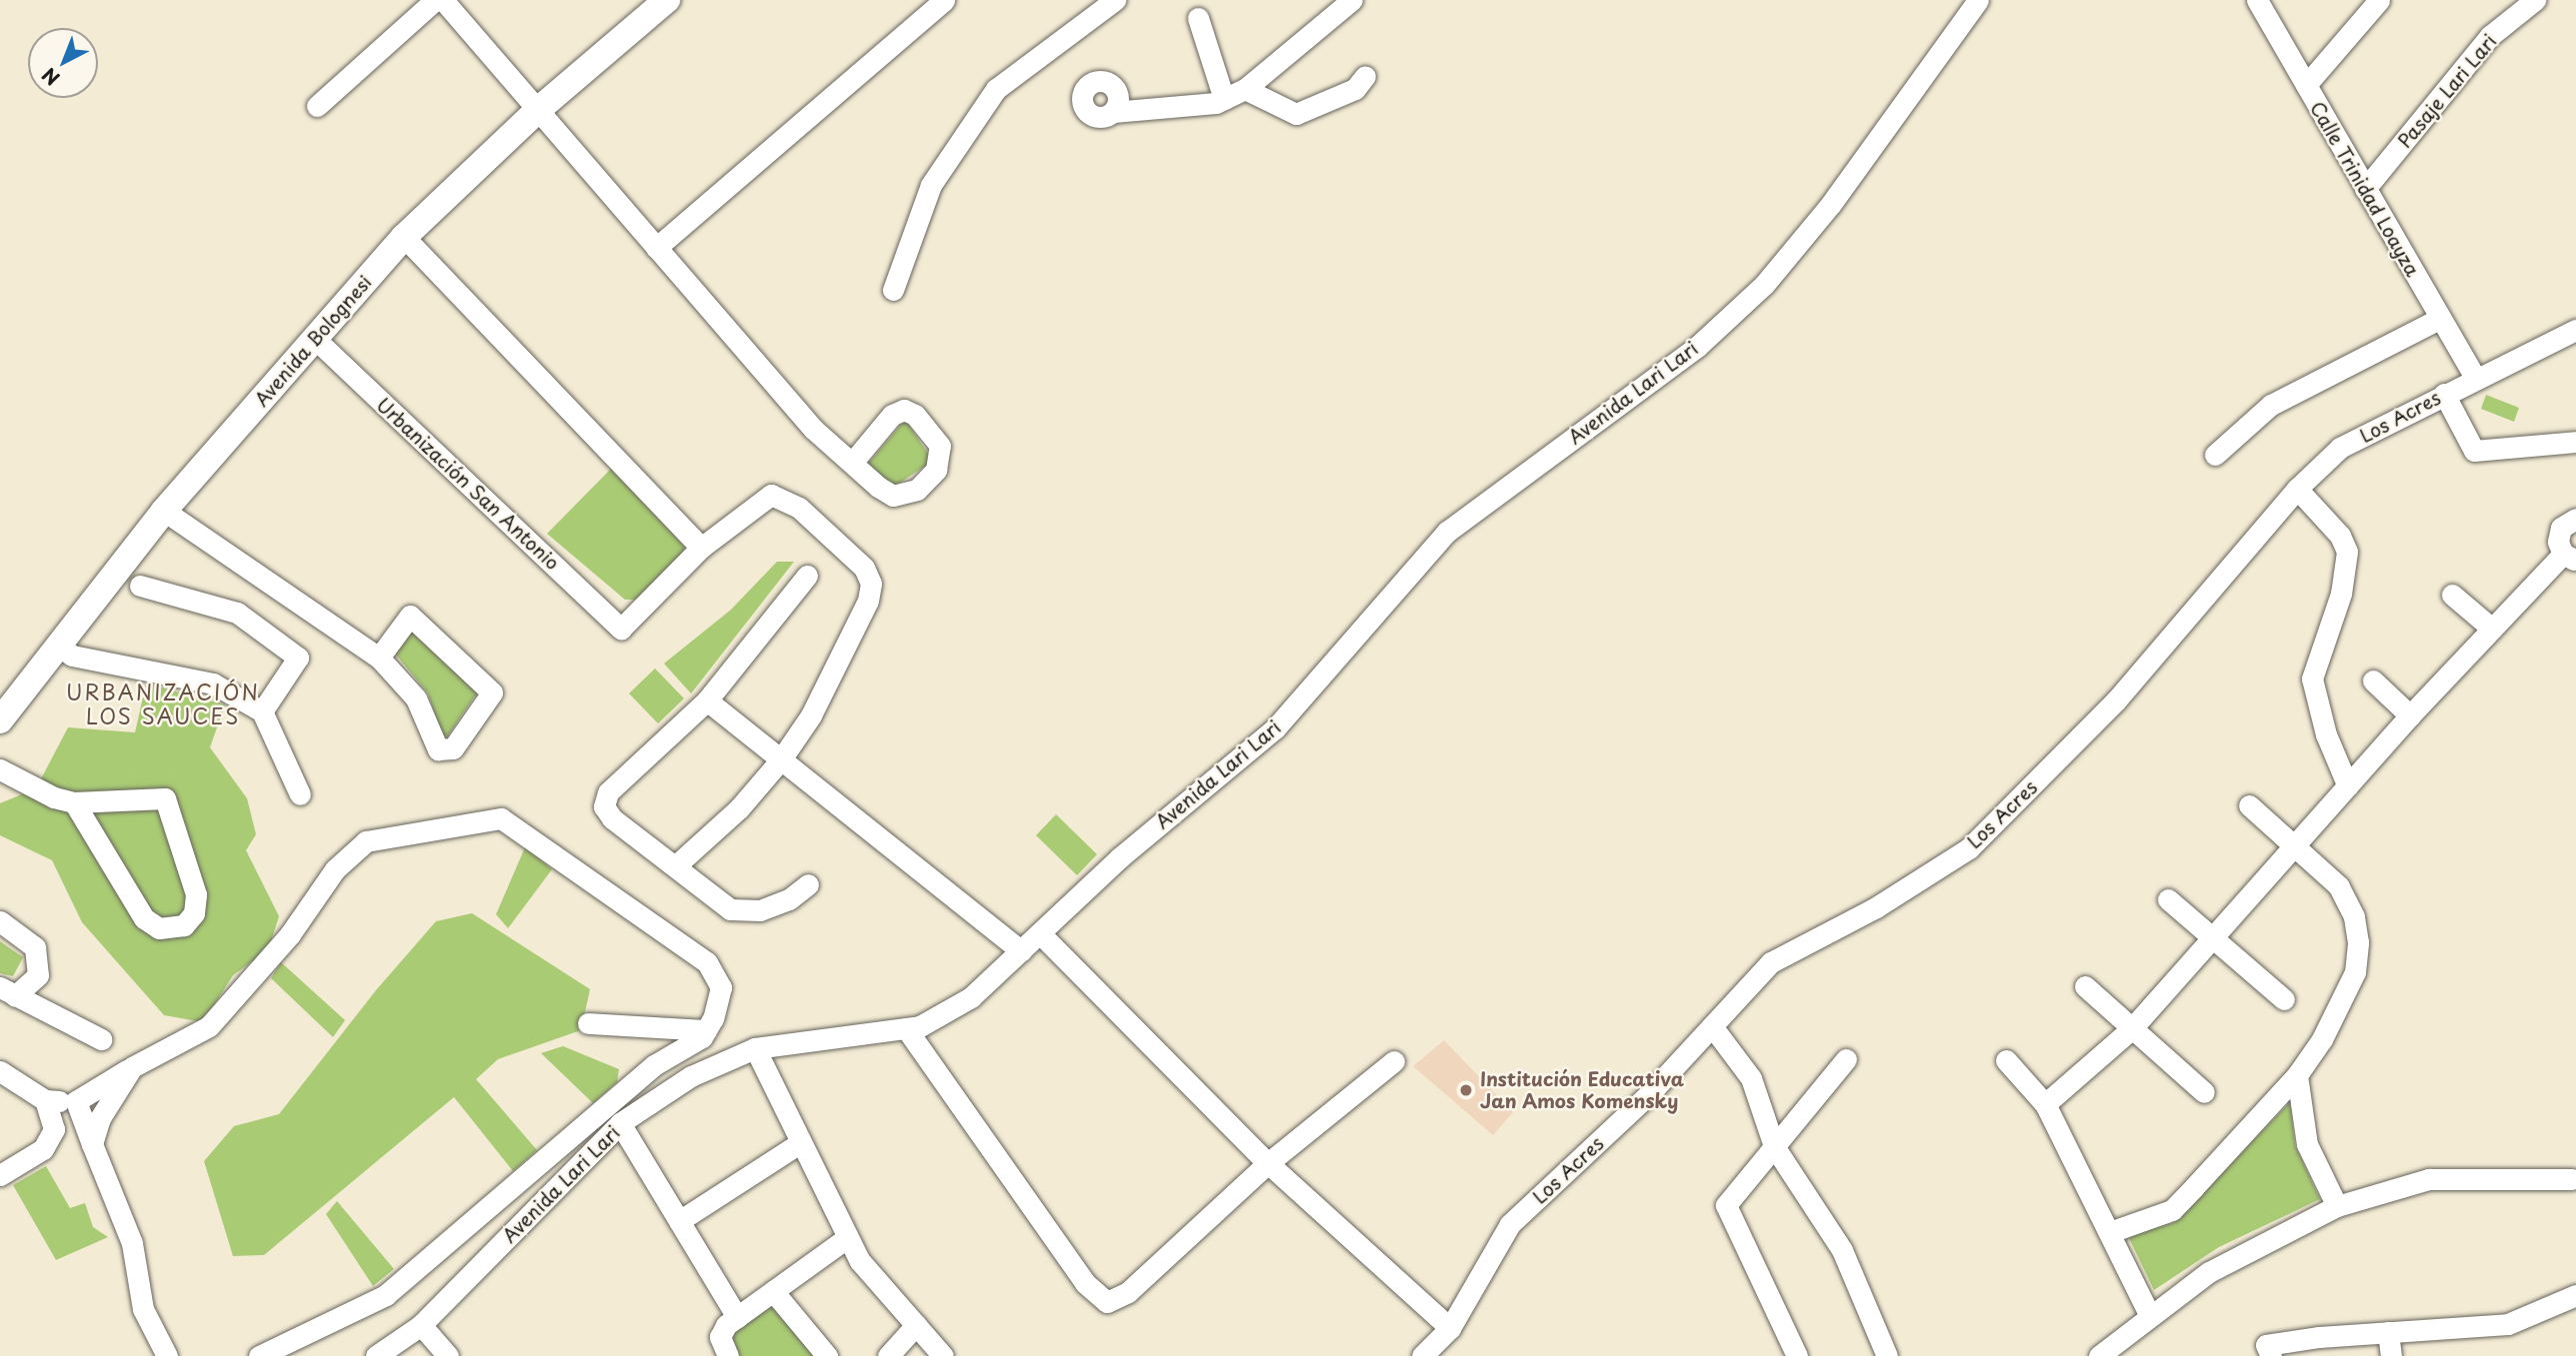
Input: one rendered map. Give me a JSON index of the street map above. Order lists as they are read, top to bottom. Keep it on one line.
{"streets":{"main road":["Avenida Bolognesi"],"street":["Pasaje Lari Lari","Calle Trinidad Loayza","Avenida Lari Lari","Los Acres","Urbanización San Antonio"]},"crossings":[["Pasaje Lari Lari","Calle Trinidad Loayza"],["Calle Trinidad Loayza","Los Acres"],["Avenida Bolognesi","Urbanización San Antonio"]],"districts":["URBANIZACIÓN LOS SAUCES"],"places":["Institución Educativa Jan Amos Komensky"],"north":"bottom left"}
